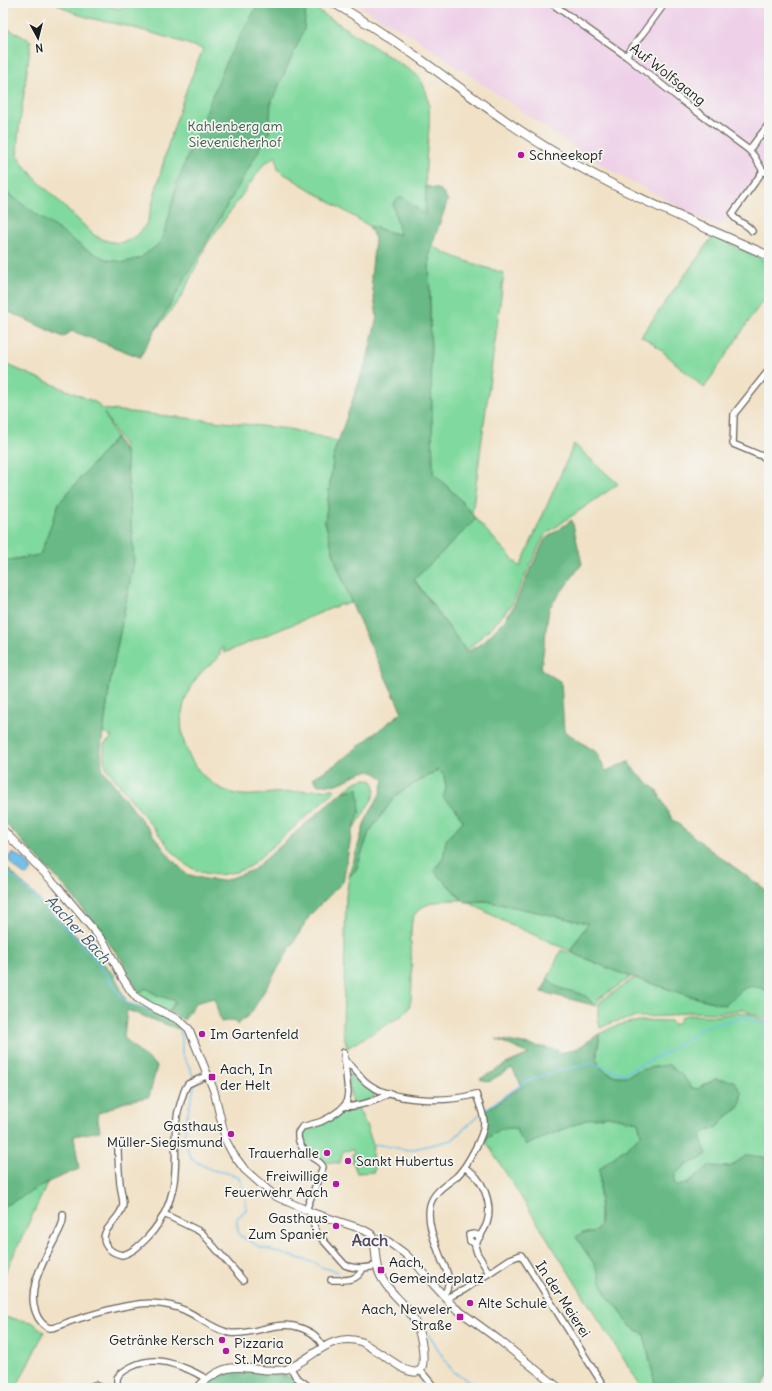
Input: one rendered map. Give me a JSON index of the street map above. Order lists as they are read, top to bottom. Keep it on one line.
{"streets":{"street":["Auf Wolfsgang","In der Meierei"]},"districts":["Aach"],"water":["Aacher Bach"],"parks":["Kahlenberg am Sievenicherhof"],"places":{"other":["Schneekopf","Im Gartenfeld","Gasthaus Müller-Siegismund","Trauerhalle","Sankt Hubertus","Freiwillige Feuerwehr Aach","Gasthaus Zum Spanier","Alte Schule","Getränke Kersch","Pizzaria St. Marco"],"transit":["Aach, In der Helt","Aach, Gemeindeplatz","Aach, Neweler Straße"]},"north":"bottom"}
